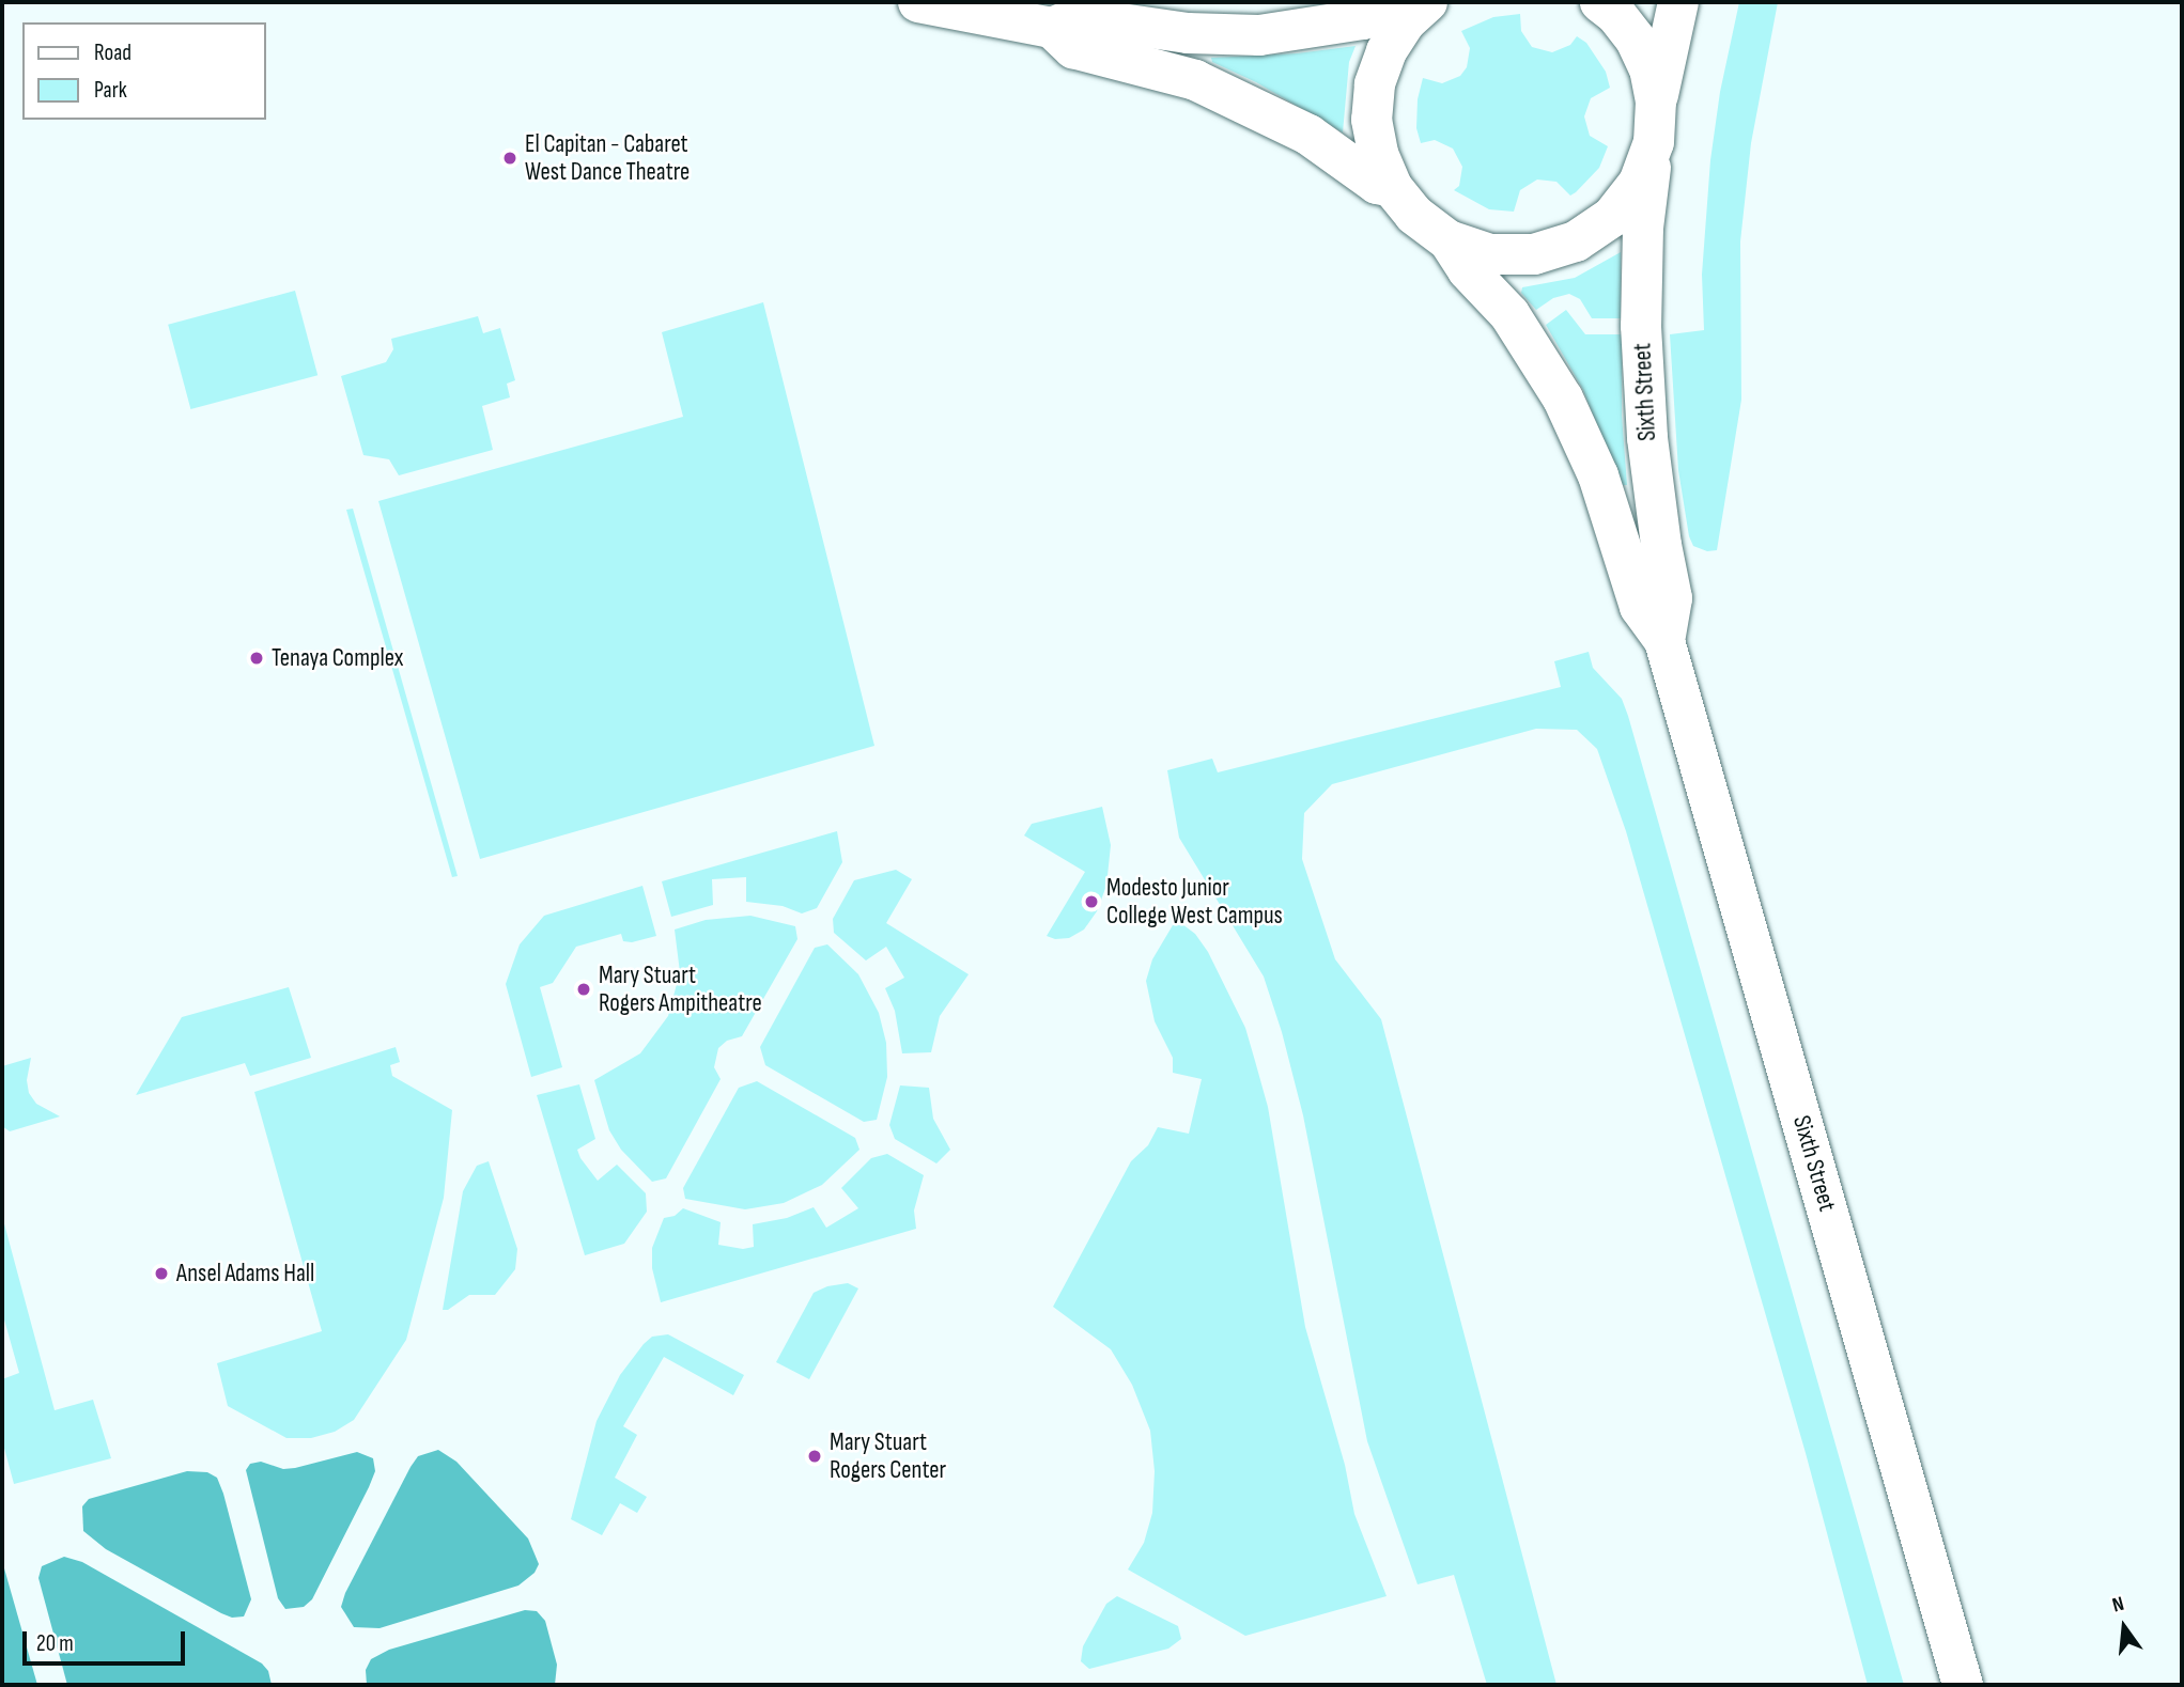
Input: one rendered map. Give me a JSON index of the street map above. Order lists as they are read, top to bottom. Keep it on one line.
{"streets":{"street":["Sixth Street"]},"places":["El Capitan - Cabaret West Dance Theatre","Tenaya Complex","Modesto Junior College West Campus","Mary Stuart Rogers Ampitheatre","Ansel Adams Hall","Mary Stuart Rogers Center"],"legend":["Road","Park"],"scale_bar":"20 m","north":"top"}
